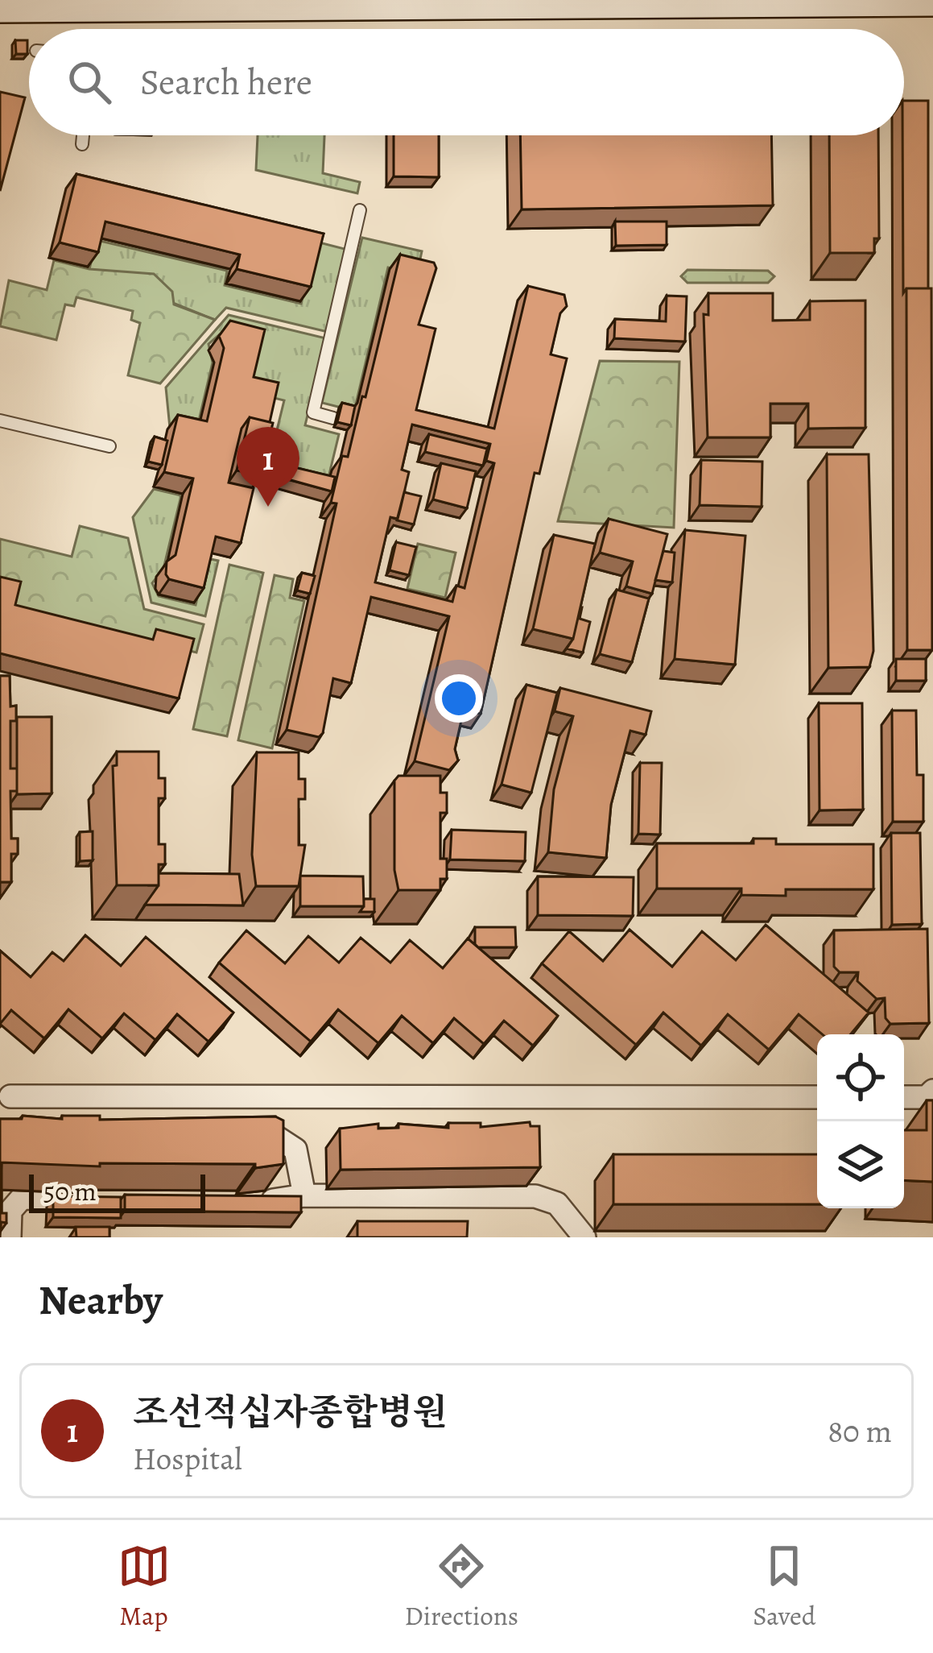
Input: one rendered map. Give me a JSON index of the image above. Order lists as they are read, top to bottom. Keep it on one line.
{"scale_bar":"50 m","page":{"search":"Search here","pins":"1","scale":"50 m","heading":"Nearby","list":[{"mark":"1","name":"조선적십자종합병원","note":"Hospital","value":"80 m"}],"nav":["Map","Directions","Saved"]}}
